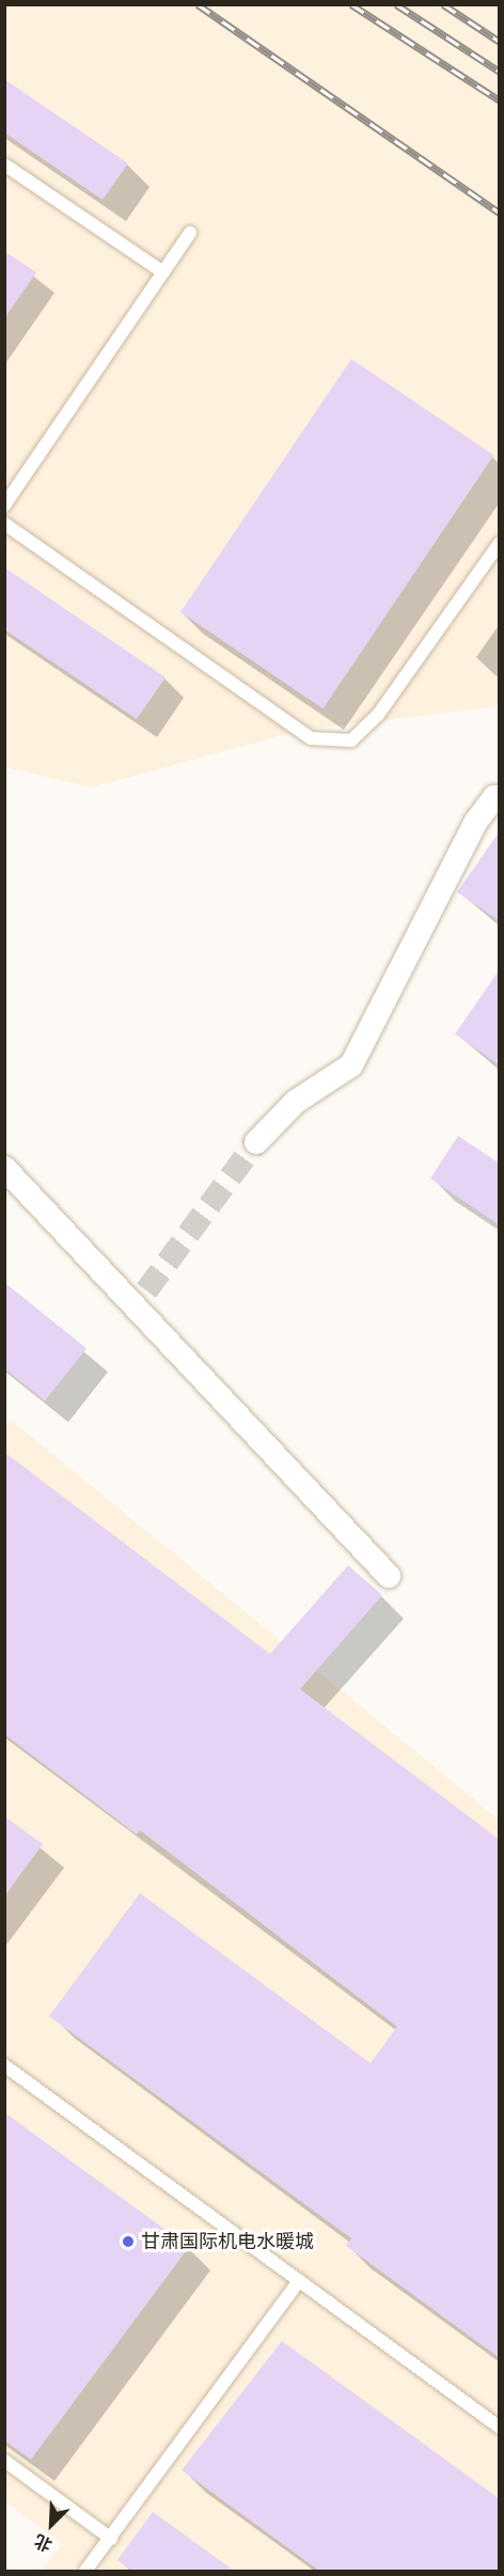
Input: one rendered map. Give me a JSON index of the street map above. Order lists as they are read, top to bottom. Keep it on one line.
{"places":["甘肃国际机电水暖城"],"north":"bottom left"}
